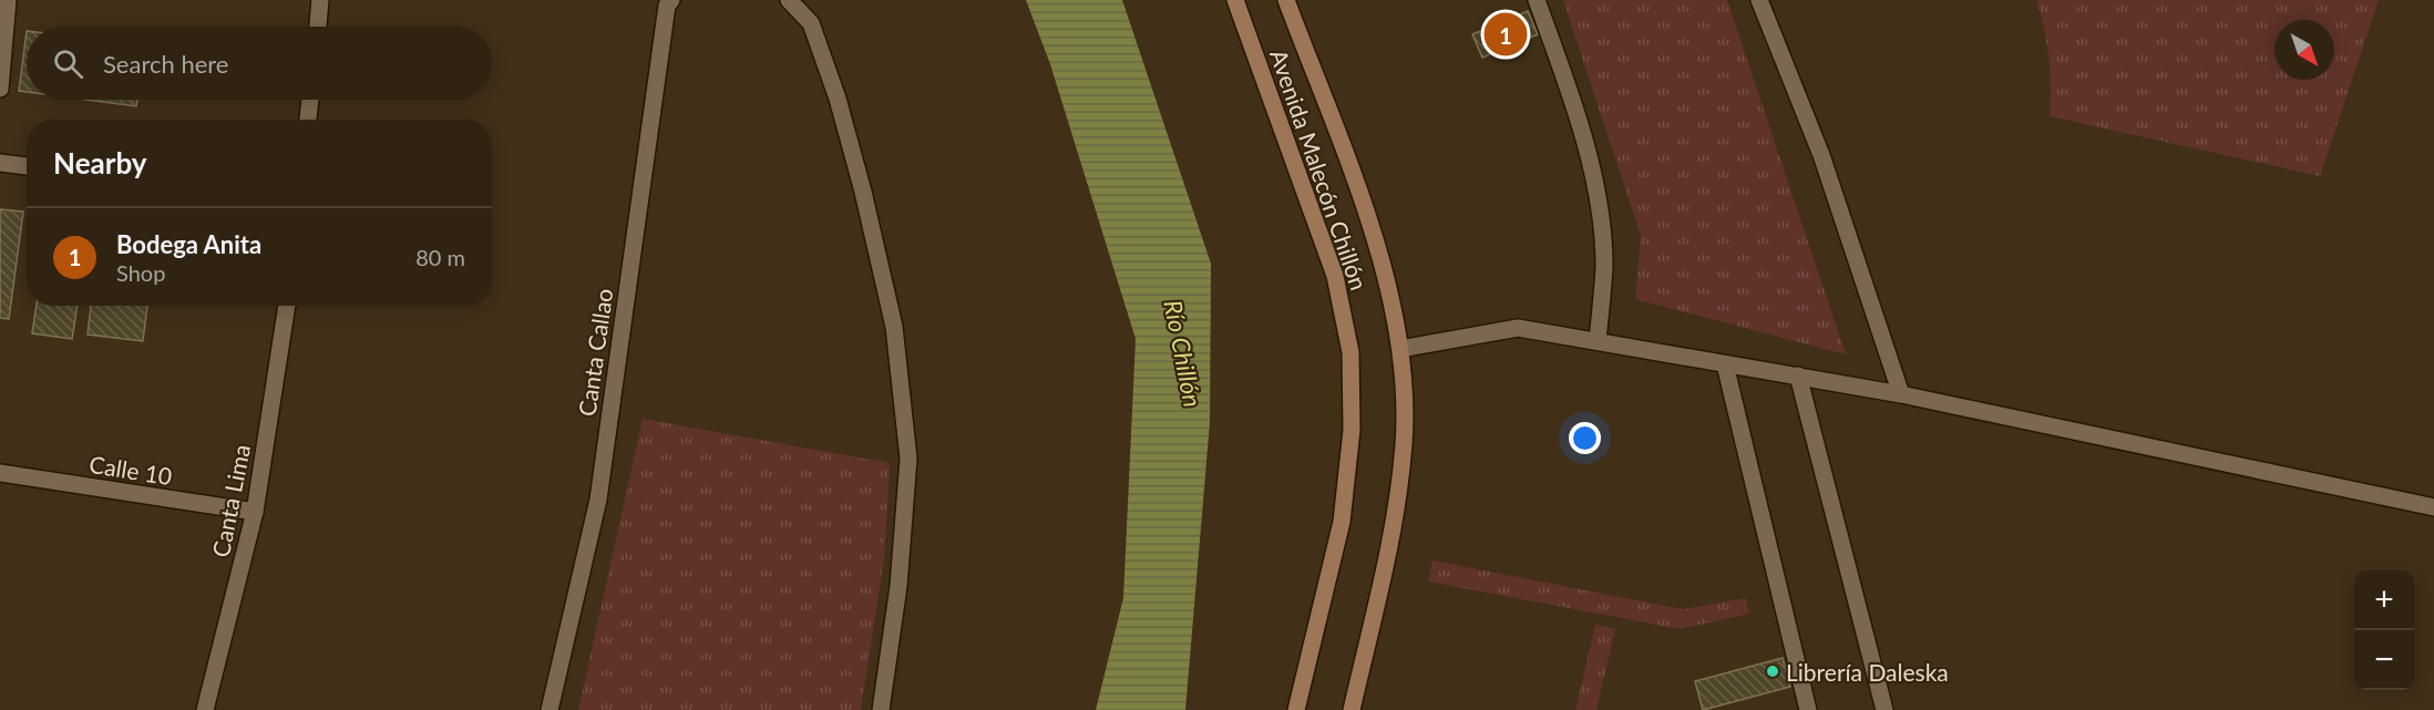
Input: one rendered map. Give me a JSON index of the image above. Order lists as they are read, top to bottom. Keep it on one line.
{"streets":{"main road":["Avenida Malecón Chillón"],"street":["Canta Callao","Calle 10","Canta Lima"]},"crossings":[["Calle 10","Canta Lima"]],"water":["Río Chillón"],"places":["Librería Daleska"],"north":"bottom right","page":{"pins":"1","search":"Search here","heading":"Nearby","list":[{"mark":"1","name":"Bodega Anita","note":"Shop","value":"80 m"}],"map_buttons":["+","−"]}}
